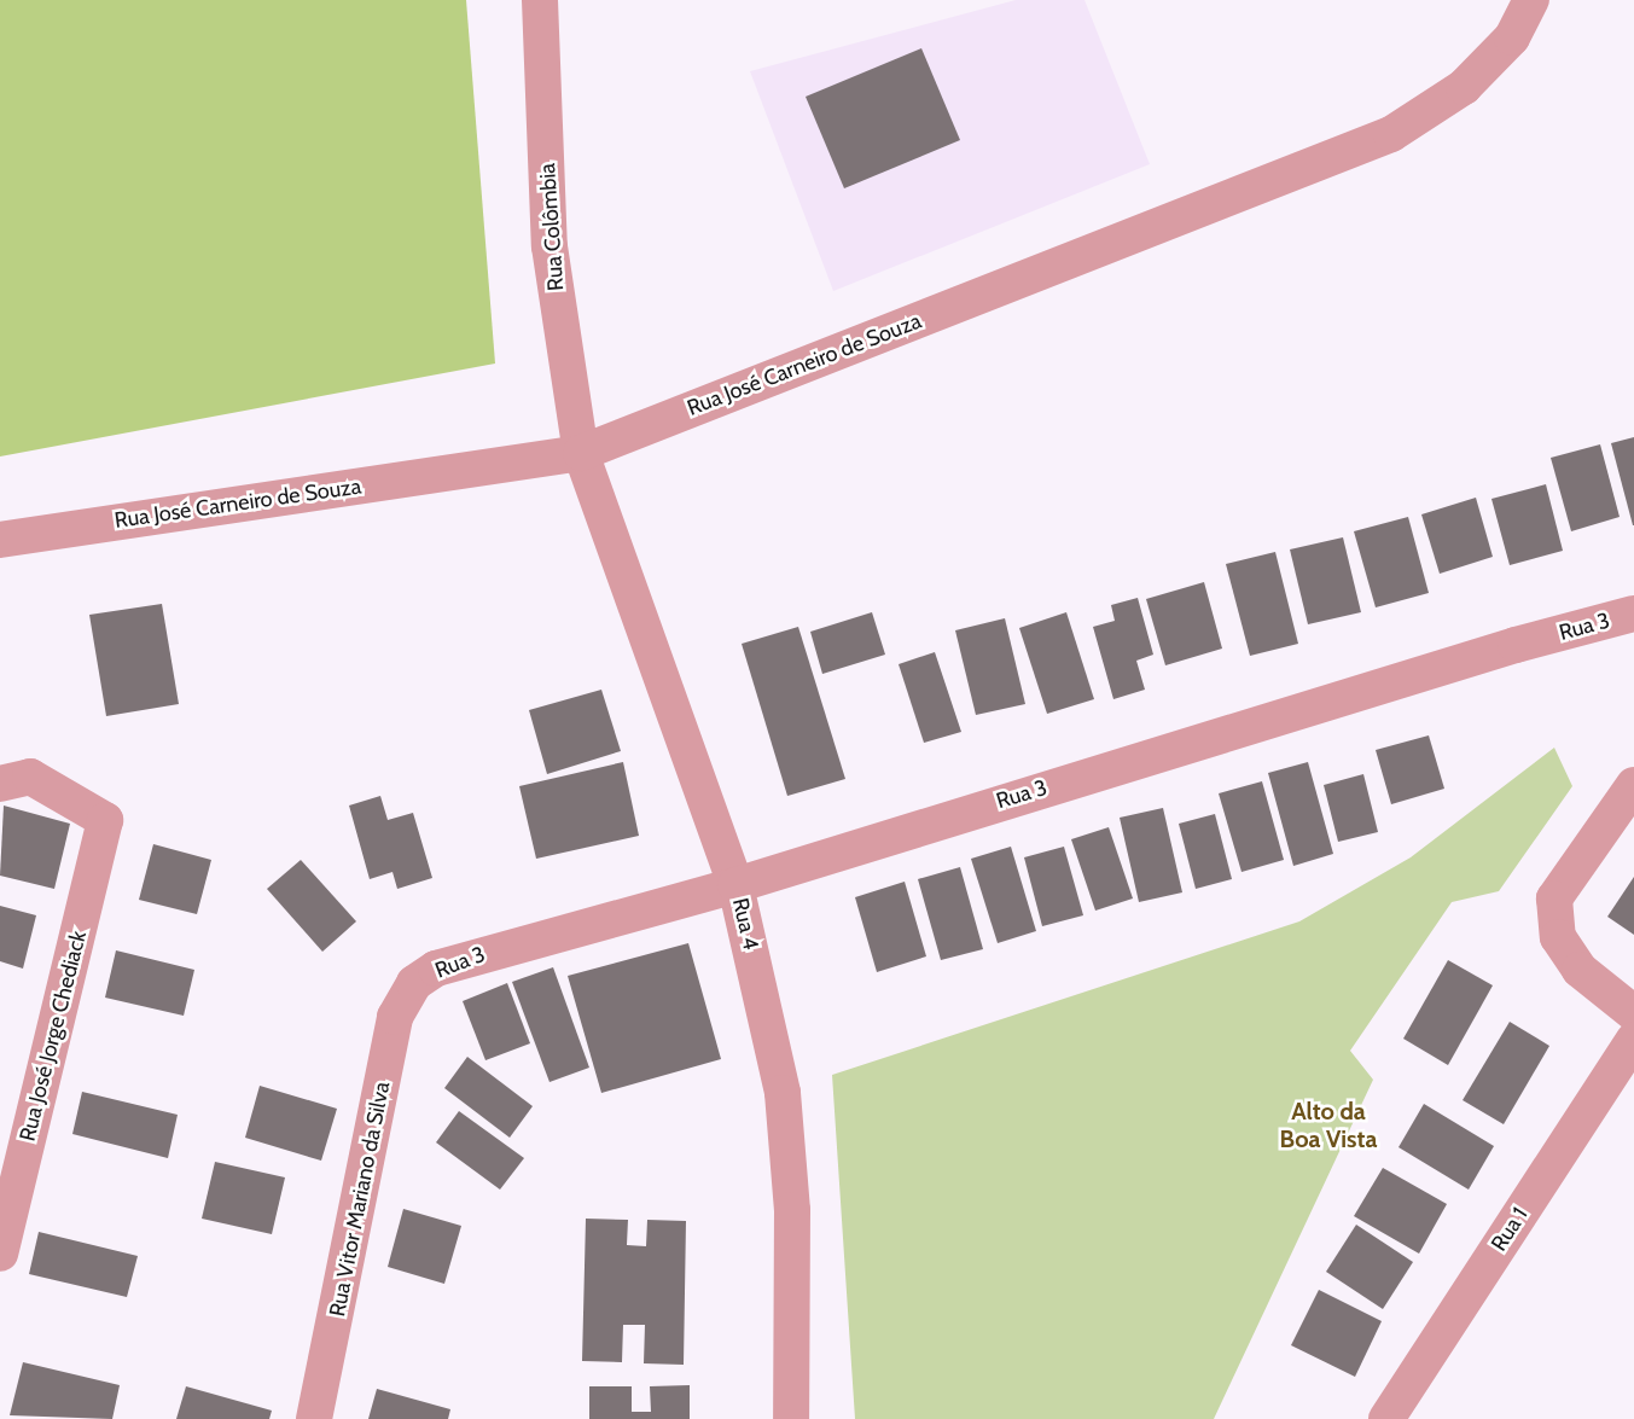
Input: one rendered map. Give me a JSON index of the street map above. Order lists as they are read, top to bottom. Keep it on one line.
{"streets":{"street":["Rua Colômbia","Rua José Carneiro de Souza","Rua 3","Rua 4","Rua José Jorge Chediack","Rua Vitor Mariano da Silva","Rua 1"]},"crossings":[["Rua Colômbia","Rua José Carneiro de Souza"],["Rua Colômbia","Rua 4"],["Rua José Carneiro de Souza","Rua 4"],["Rua 3","Rua 4"],["Rua 3","Rua Vitor Mariano da Silva"]],"districts":["Alto da Boa Vista"]}
